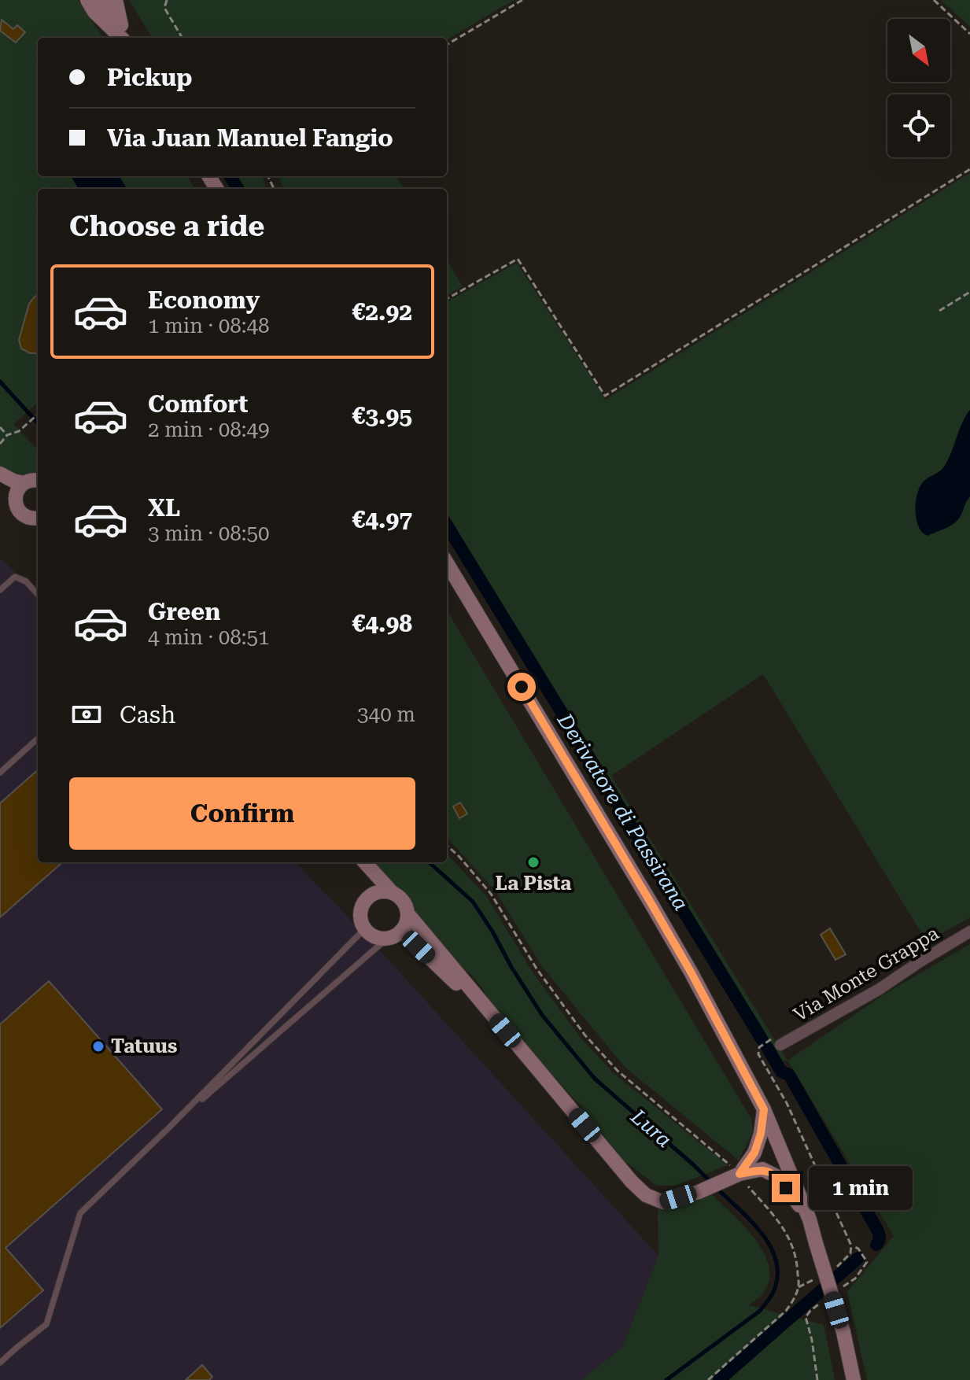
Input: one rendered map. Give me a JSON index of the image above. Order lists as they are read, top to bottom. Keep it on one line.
{"streets":{"street":["Via Monte Grappa"]},"water":["Derivatore di Passirana","Lura"],"places":["La Pista","Tatuus"],"north":"bottom right","page":{"banner":["Pickup","Via Juan Manuel Fangio"],"heading":"Choose a ride","list":[{"name":"Economy","note":"1 min · 08:48","value":"€2.92"},{"name":"Comfort","note":"2 min · 08:49","value":"€3.95"},{"name":"XL","note":"3 min · 08:50","value":"€4.97"},{"name":"Green","note":"4 min · 08:51","value":"€4.98"}],"pay":["Cash","340 m"],"buttons":"Confirm","bubble":"1 min"}}
